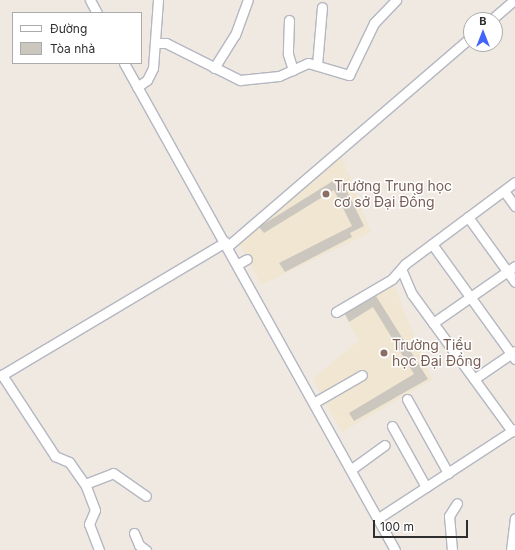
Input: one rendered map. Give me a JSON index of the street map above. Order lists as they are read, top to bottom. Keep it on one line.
{"places":["Trường Trung học cơ sở Đại Đồng","Trường Tiểu học Đại Đồng"],"legend":["Đường","Tòa nhà"],"scale_bar":"100 m","north":"top"}
